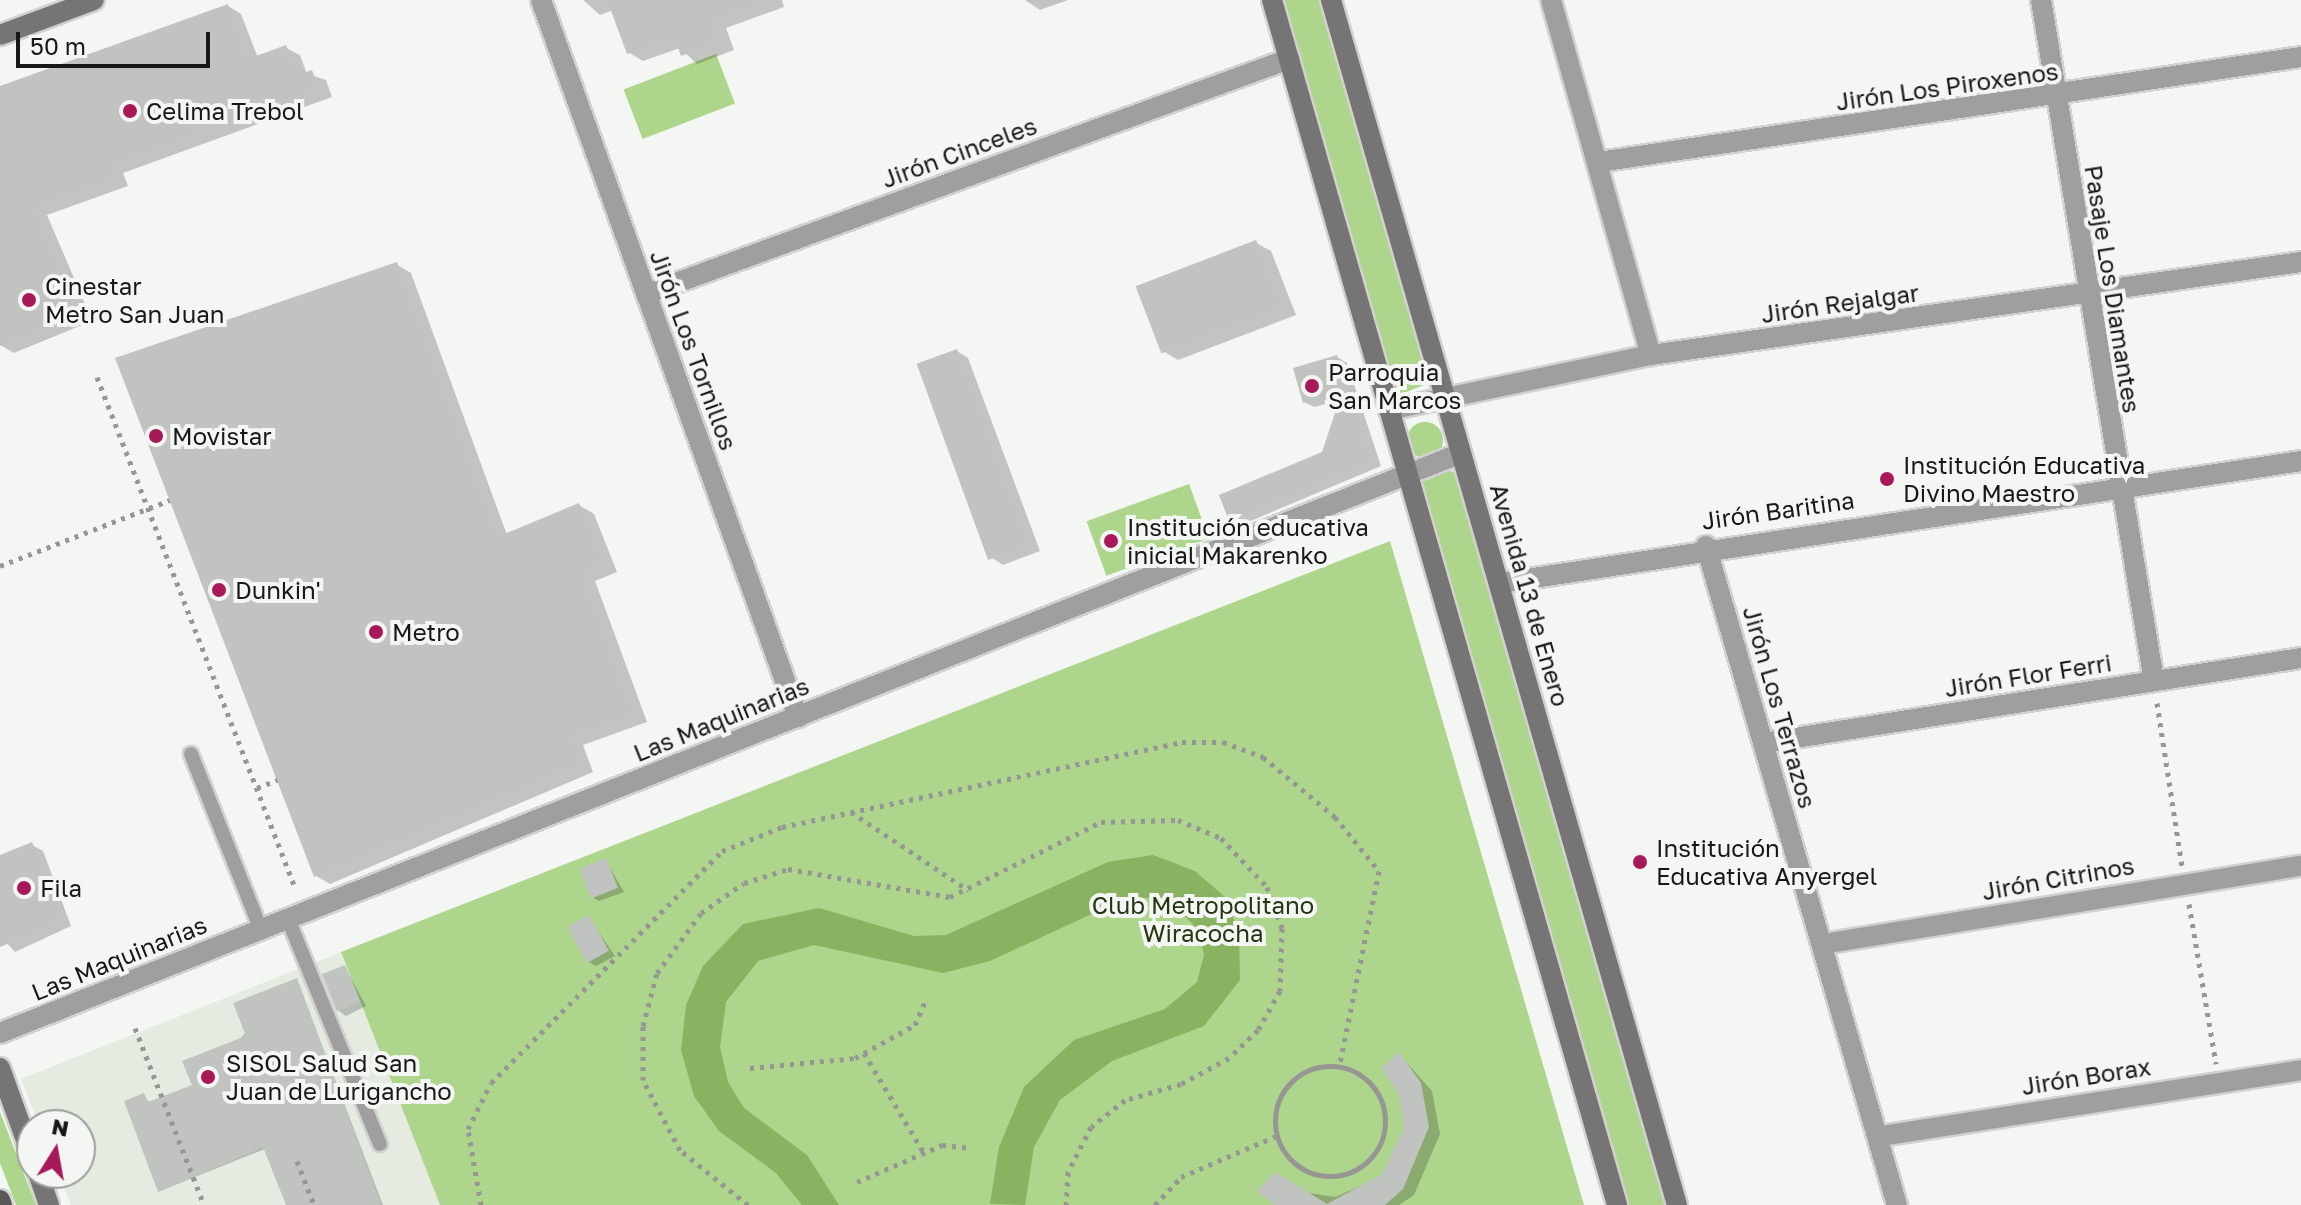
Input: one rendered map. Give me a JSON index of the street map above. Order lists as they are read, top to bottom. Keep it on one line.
{"streets":{"main road":["Avenida 13 de Enero"],"street":["Jirón Los Piroxenos","Jirón Cinceles","Pasaje Los Diamantes","Jirón Rejalgar","Jirón Los Tornillos","Jirón Baritina","Jirón Flor Ferri","Jirón Los Terrazos","Las Maquinarias","Jirón Citrinos","Jirón Borax"]},"crossings":[["Jirón Los Piroxenos","Pasaje Los Diamantes"],["Jirón Cinceles","Jirón Los Tornillos"],["Pasaje Los Diamantes","Jirón Rejalgar"],["Pasaje Los Diamantes","Jirón Baritina"],["Pasaje Los Diamantes","Jirón Flor Ferri"],["Jirón Rejalgar","Avenida 13 de Enero"],["Jirón Los Tornillos","Las Maquinarias"],["Jirón Baritina","Avenida 13 de Enero"],["Jirón Baritina","Jirón Los Terrazos"],["Avenida 13 de Enero","Las Maquinarias"],["Jirón Flor Ferri","Jirón Los Terrazos"],["Jirón Los Terrazos","Jirón Citrinos"],["Jirón Los Terrazos","Jirón Borax"]],"parks":["Club Metropolitano Wiracocha"],"places":["Celima Trebol","Cinestar Metro San Juan","Parroquia San Marcos","Movistar","Institución Educativa Divino Maestro","Institución educativa inicial Makarenko","Dunkin'","Metro","Institución Educativa Anyergel","Fila","SISOL Salud San Juan de Lurigancho"],"scale_bar":"50 m","north":"top"}
